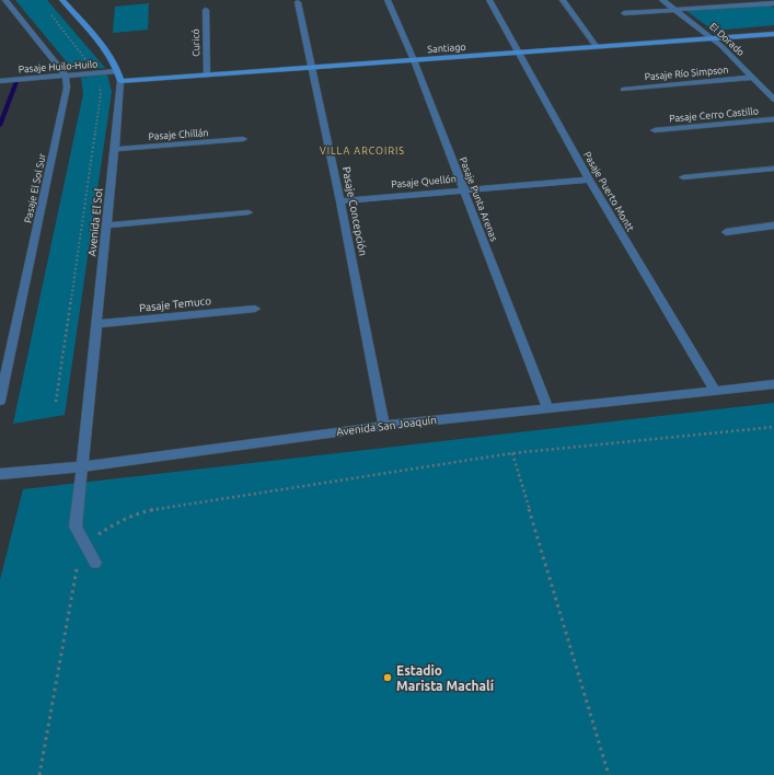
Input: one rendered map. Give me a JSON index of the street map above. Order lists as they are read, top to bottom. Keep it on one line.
{"streets":{"street":["El Dorado","Curicó","Santiago","Pasaje Huilo-Huilo","Pasaje Río Simpson","Pasaje Cerro Castillo","Pasaje Chillán","Pasaje Quellón","Pasaje El Sol Sur","Pasaje Puerto Montt","Pasaje Punta Arenas","Pasaje Concepción","Avenida El Sol","Pasaje Temuco","Avenida San Joaquín"]},"crossings":[["El Dorado","Santiago"],["El Dorado","Pasaje Río Simpson"],["Curicó","Santiago"],["Santiago","Pasaje Huilo-Huilo"],["Santiago","Pasaje Puerto Montt"],["Santiago","Pasaje Punta Arenas"],["Santiago","Pasaje Concepción"],["Santiago","Avenida El Sol"],["Pasaje Huilo-Huilo","Pasaje El Sol Sur"],["Pasaje Huilo-Huilo","Avenida El Sol"],["Pasaje Chillán","Avenida El Sol"],["Pasaje Quellón","Pasaje Puerto Montt"],["Pasaje Quellón","Pasaje Punta Arenas"],["Pasaje Quellón","Pasaje Concepción"],["Pasaje Puerto Montt","Avenida San Joaquín"],["Pasaje Punta Arenas","Avenida San Joaquín"],["Pasaje Concepción","Avenida San Joaquín"],["Avenida El Sol","Pasaje Temuco"],["Avenida El Sol","Avenida San Joaquín"]],"districts":["VILLA ARCOIRIS"],"places":["Estadio Marista Machalí"]}
